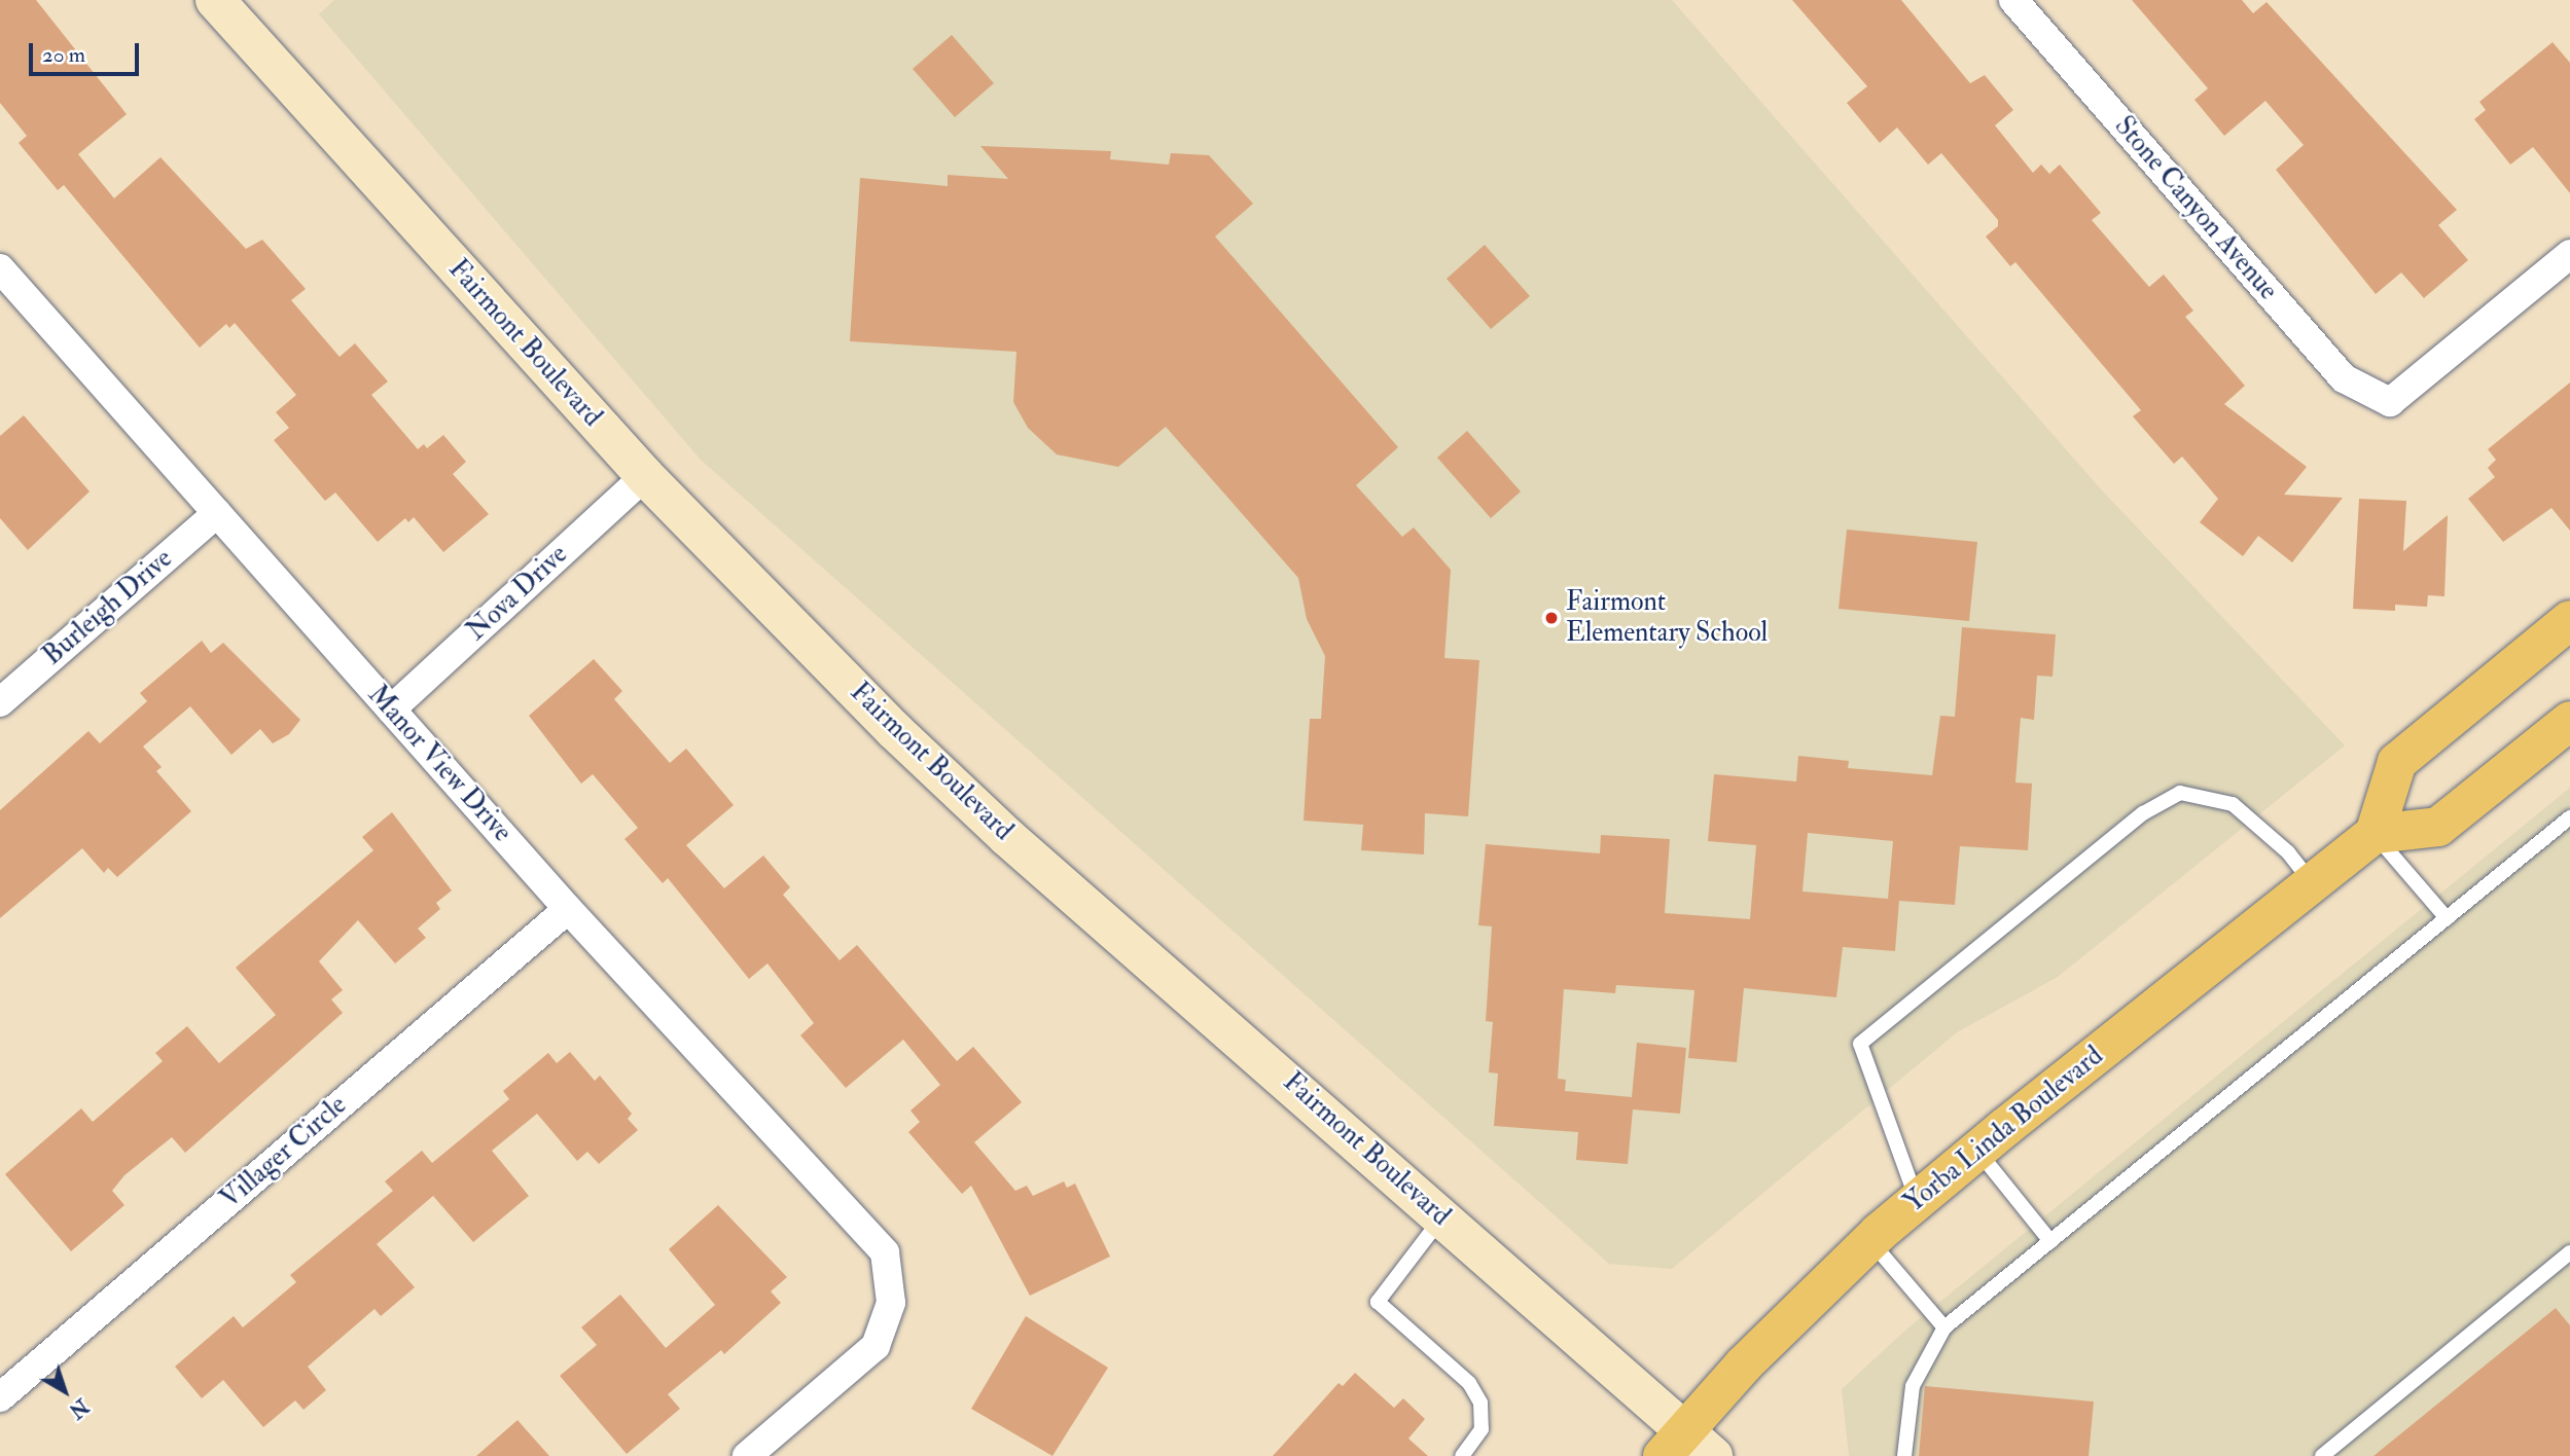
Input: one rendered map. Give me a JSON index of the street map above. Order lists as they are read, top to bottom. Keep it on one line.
{"streets":{"main road":["Fairmont Boulevard","Yorba Linda Boulevard"],"street":["Stone Canyon Avenue","Nova Drive","Burleigh Drive","Manor View Drive","Villager Circle"]},"crossings":[["Fairmont Boulevard","Nova Drive"],["Fairmont Boulevard","Yorba Linda Boulevard"],["Nova Drive","Manor View Drive"],["Burleigh Drive","Manor View Drive"],["Manor View Drive","Villager Circle"]],"places":["Fairmont Elementary School"],"scale_bar":"20 m","north":"bottom right"}
